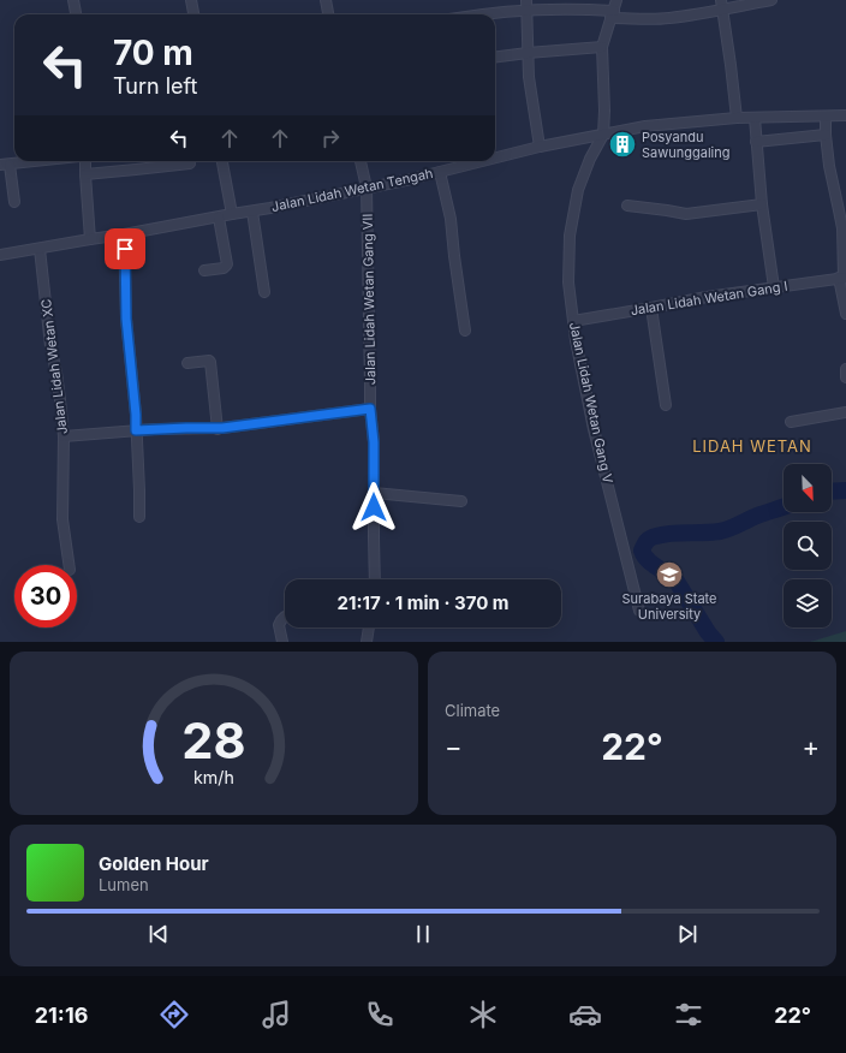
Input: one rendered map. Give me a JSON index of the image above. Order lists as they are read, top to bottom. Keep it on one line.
{"streets":{"street":["Jalan Lidah Wetan Tengah","Jalan Lidah Wetan Gang I","Jalan Lidah Wetan Gang VII","Jalan Lidah Wetan XC","Jalan Lidah Wetan Gang V"]},"crossings":[["Jalan Lidah Wetan Tengah","Jalan Lidah Wetan Gang VII"],["Jalan Lidah Wetan Tengah","Jalan Lidah Wetan XC"],["Jalan Lidah Wetan Tengah","Jalan Lidah Wetan Gang V"],["Jalan Lidah Wetan Gang I","Jalan Lidah Wetan Gang V"]],"districts":["LIDAH WETAN"],"places":{"building":["Posyandu Sawunggaling"],"school or university":["Surabaya State University"]},"north":"bottom right","page":{"turn":["70 m","Turn left"],"limit":"30","trip":"21:17 · 1 min · 370 m","tile":"Climate","heat":["−","22°","+"],"song":["Golden Hour","Lumen"],"tabs":["21:16","22°"],"gauge":["28","km/h"]}}
